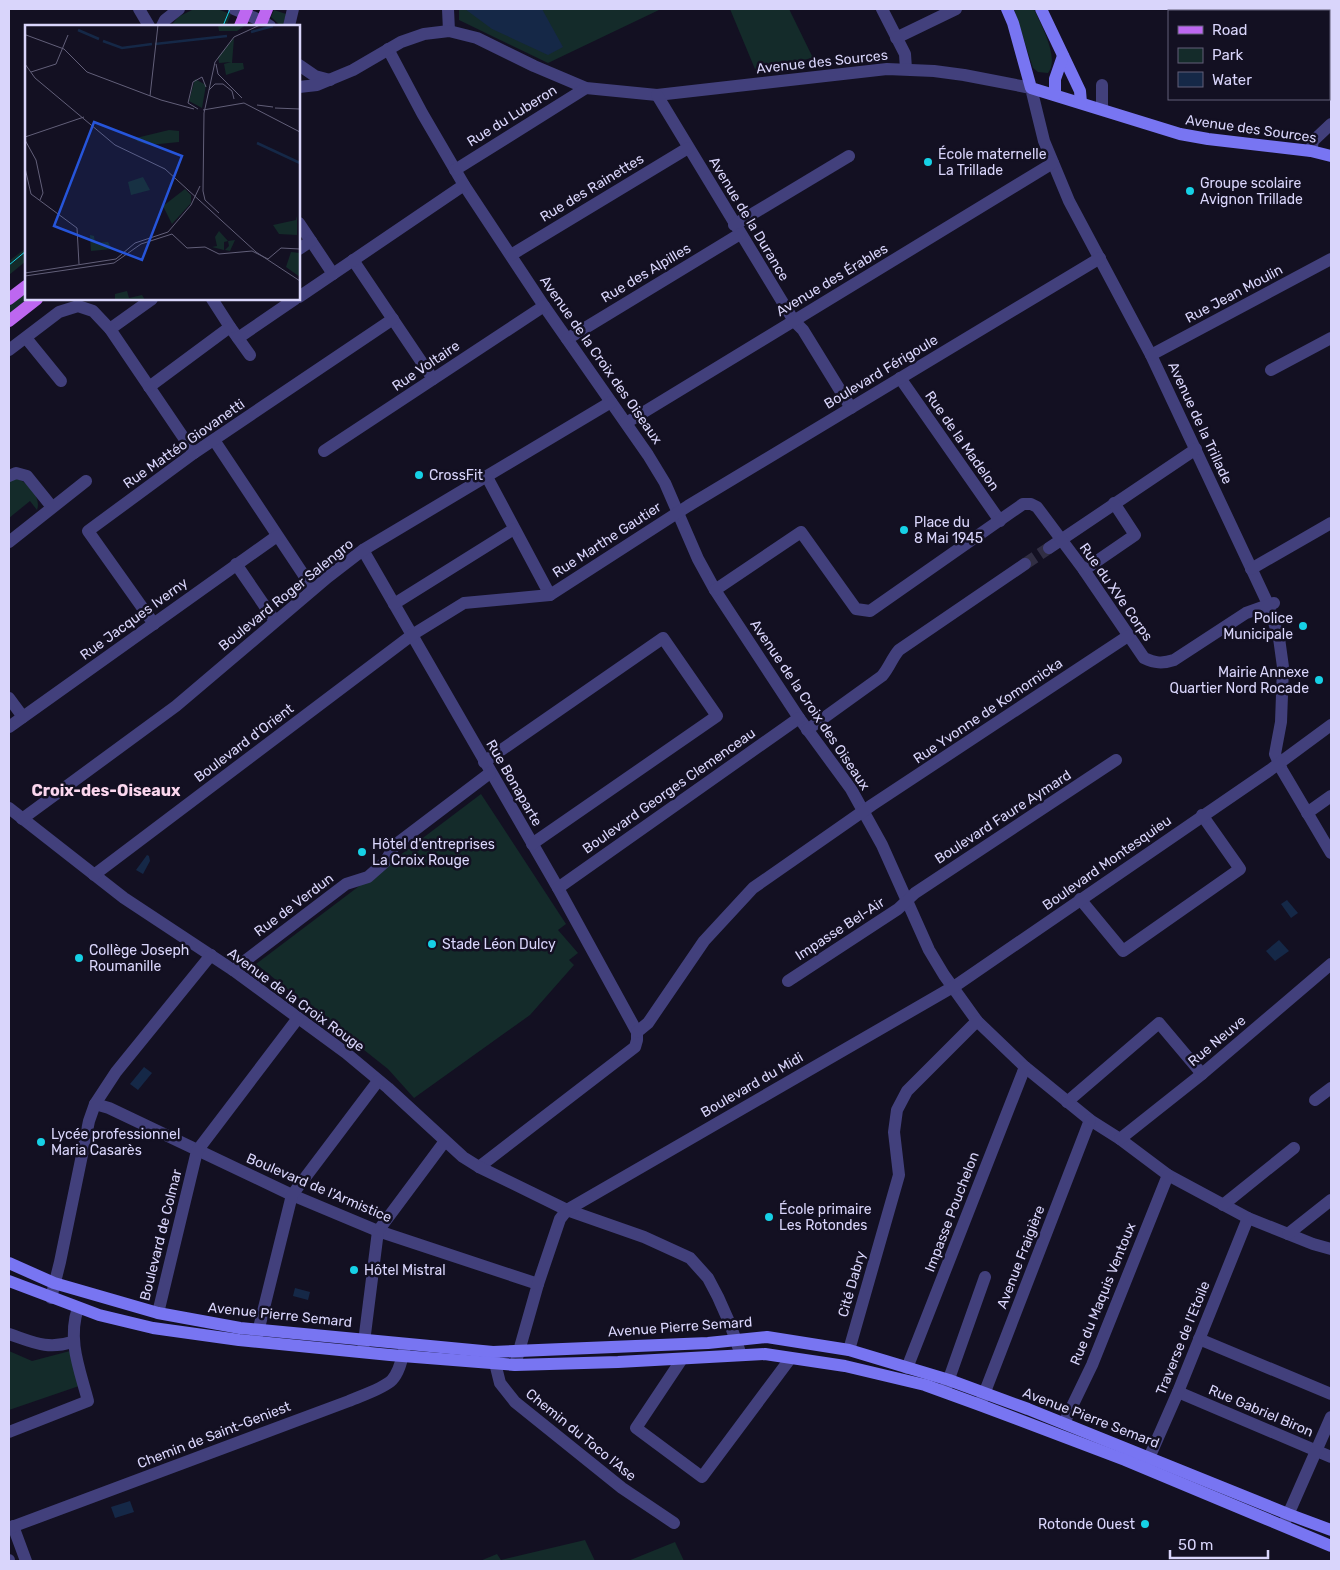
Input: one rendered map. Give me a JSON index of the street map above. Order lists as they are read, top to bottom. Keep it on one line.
{"streets":{"main road":["Avenue des Sources","Avenue de la Trillade","Avenue Pierre Semard"],"street":["Rue du Luberon","Rue des Rainettes","Avenue de la Durance","Rue des Alpilles","Avenue des Érables","Rue Jean Moulin","Avenue de la Croix des Oiseaux","Rue Voltaire","Boulevard Férigoule","Rue de la Madelon","Rue Mattéo Giovanetti","Rue Marthe Gautier","Rue du XVe Corps","Boulevard Roger Salengro","Rue Jacques Iverny","Rue Yvonne de Komornicka","Boulevard d'Orient","Rue Bonaparte","Boulevard Georges Clemenceau","Boulevard Faure Aymard","Boulevard Montesquieu","Rue de Verdun","Impasse Bel-Air","Avenue de la Croix Rouge","Rue Neuve","Boulevard du Midi","Boulevard de l'Armistice","Impasse Pouchelon","Boulevard de Colmar","Avenue Fraigière","Cité Dabry","Rue du Maquis Ventoux","Traverse de l'Etoile","Rue Gabriel Biron","Chemin de Saint-Geniest","Chemin du Toco l'Ase"]},"crossings":[["Avenue des Sources","Rue du Luberon"],["Avenue des Sources","Avenue de la Durance"],["Avenue des Sources","Avenue de la Croix des Oiseaux"],["Avenue des Sources","Avenue de la Trillade"],["Rue du Luberon","Avenue de la Croix des Oiseaux"],["Rue des Rainettes","Avenue de la Durance"],["Rue des Rainettes","Avenue de la Croix des Oiseaux"],["Avenue de la Durance","Rue des Alpilles"],["Avenue de la Durance","Avenue des Érables"],["Avenue de la Durance","Boulevard Férigoule"],["Rue des Alpilles","Avenue de la Croix des Oiseaux"],["Avenue des Érables","Avenue de la Croix des Oiseaux"],["Avenue des Érables","Avenue de la Trillade"],["Rue Jean Moulin","Avenue de la Trillade"],["Avenue de la Croix des Oiseaux","Rue Voltaire"],["Avenue de la Croix des Oiseaux","Boulevard Férigoule"],["Avenue de la Croix des Oiseaux","Rue Marthe Gautier"],["Avenue de la Croix des Oiseaux","Boulevard Roger Salengro"],["Avenue de la Croix des Oiseaux","Rue Yvonne de Komornicka"],["Avenue de la Croix des Oiseaux","Boulevard Georges Clemenceau"],["Avenue de la Croix des Oiseaux","Boulevard Faure Aymard"],["Avenue de la Croix des Oiseaux","Boulevard Montesquieu"],["Avenue de la Croix des Oiseaux","Impasse Bel-Air"],["Avenue de la Croix des Oiseaux","Rue Neuve"],["Avenue de la Croix des Oiseaux","Boulevard du Midi"],["Avenue de la Croix des Oiseaux","Impasse Pouchelon"],["Avenue de la Croix des Oiseaux","Avenue Fraigière"],["Avenue de la Croix des Oiseaux","Cité Dabry"],["Avenue de la Croix des Oiseaux","Rue du Maquis Ventoux"],["Avenue de la Croix des Oiseaux","Traverse de l'Etoile"],["Boulevard Férigoule","Avenue de la Trillade"],["Boulevard Férigoule","Rue de la Madelon"],["Boulevard Férigoule","Rue Marthe Gautier"],["Avenue de la Trillade","Rue du XVe Corps"],["Avenue de la Trillade","Boulevard Montesquieu"],["Rue de la Madelon","Rue du XVe Corps"],["Rue Mattéo Giovanetti","Rue Jacques Iverny"],["Rue Marthe Gautier","Boulevard d'Orient"],["Rue Marthe Gautier","Rue Bonaparte"],["Rue du XVe Corps","Rue Yvonne de Komornicka"],["Boulevard Roger Salengro","Rue Bonaparte"],["Boulevard Roger Salengro","Avenue de la Croix Rouge"],["Rue Yvonne de Komornicka","Rue Bonaparte"],["Rue Yvonne de Komornicka","Avenue de la Croix Rouge"],["Boulevard d'Orient","Rue Bonaparte"],["Boulevard d'Orient","Avenue de la Croix Rouge"],["Rue Bonaparte","Boulevard Georges Clemenceau"],["Rue Bonaparte","Rue de Verdun"],["Boulevard Faure Aymard","Impasse Bel-Air"],["Boulevard Montesquieu","Boulevard du Midi"],["Rue de Verdun","Avenue de la Croix Rouge"],["Avenue de la Croix Rouge","Boulevard du Midi"],["Avenue de la Croix Rouge","Boulevard de Colmar"],["Avenue de la Croix Rouge","Avenue Pierre Semard"],["Boulevard de l'Armistice","Boulevard de Colmar"],["Impasse Pouchelon","Avenue Pierre Semard"],["Boulevard de Colmar","Avenue Pierre Semard"],["Avenue Fraigière","Avenue Pierre Semard"],["Cité Dabry","Avenue Pierre Semard"],["Rue du Maquis Ventoux","Avenue Pierre Semard"],["Avenue Pierre Semard","Traverse de l'Etoile"],["Avenue Pierre Semard","Chemin de Saint-Geniest"],["Avenue Pierre Semard","Chemin du Toco l'Ase"],["Traverse de l'Etoile","Rue Gabriel Biron"]],"districts":["Croix-des-Oiseaux"],"places":["École maternelle La Trillade","Groupe scolaire Avignon Trillade","CrossFit","Place du 8 Mai 1945","Police Municipale","Mairie Annexe Quartier Nord Rocade","Hôtel d'entreprises La Croix Rouge","Stade Léon Dulcy","Collège Joseph Roumanille","Lycée professionnel Maria Casarès","École primaire Les Rotondes","Hôtel Mistral","Rotonde Ouest"],"legend":["Road","Park","Water"],"scale_bar":"50 m"}
